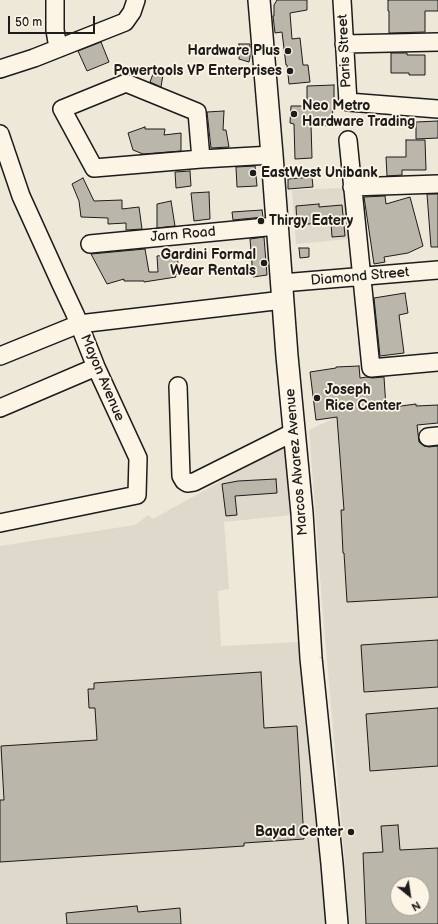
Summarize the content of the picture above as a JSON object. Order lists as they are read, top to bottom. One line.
{"streets":{"main road":["Marcos Alvarez Avenue"],"street":["Paris Street","Jarn Road","Diamond Street","Mayon Avenue"]},"crossings":[["Jarn Road","Marcos Alvarez Avenue"],["Diamond Street","Mayon Avenue"],["Diamond Street","Marcos Alvarez Avenue"]],"places":["Hardware Plus","Powertools VP Enterprises","Neo Metro Hardware Trading","EastWest Unibank","Thirgy Eatery","Gardini Formal Wear Rentals","Joseph Rice Center","Bayad Center"],"scale_bar":"50 m","north":"bottom right"}
